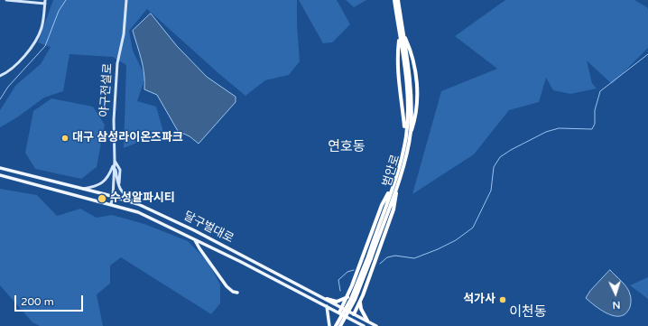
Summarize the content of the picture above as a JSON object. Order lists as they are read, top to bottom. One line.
{"streets":{"highway":["범안로"],"main road":["야구전설로","달구벌대로"]},"crossings":[["야구전설로","달구벌대로"]],"districts":["연호동","이천동"],"places":["대구 삼성라이온즈파크","수성알파시티","석가사"],"scale_bar":"200 m","north":"bottom"}
